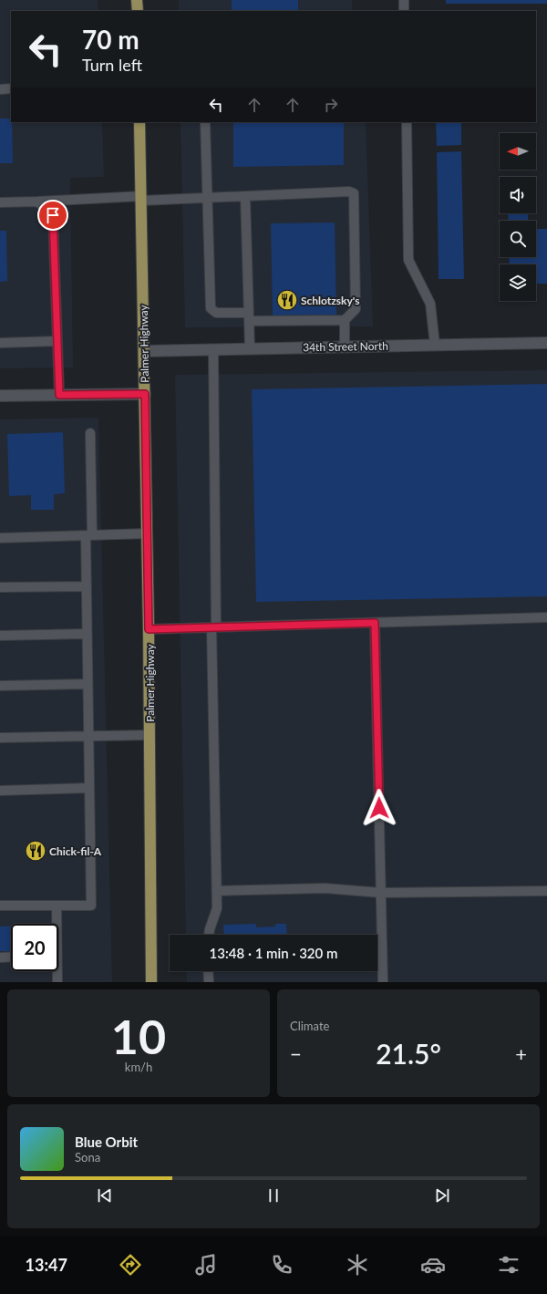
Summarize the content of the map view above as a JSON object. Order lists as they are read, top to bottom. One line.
{"streets":{"main road":["Palmer Highway"],"street":["34th Street North"]},"crossings":[["Palmer Highway","34th Street North"]],"places":{"restaurant":["Schlotzsky's","Chick-fil-A"]},"north":"left","page":{"turn":["70 m","Turn left"],"limit":"20","trip":"13:48 · 1 min · 320 m","tile":[["10","km/h"],"Climate"],"heat":["−","21.5°","+"],"song":["Blue Orbit","Sona"],"tabs":"13:47"}}
